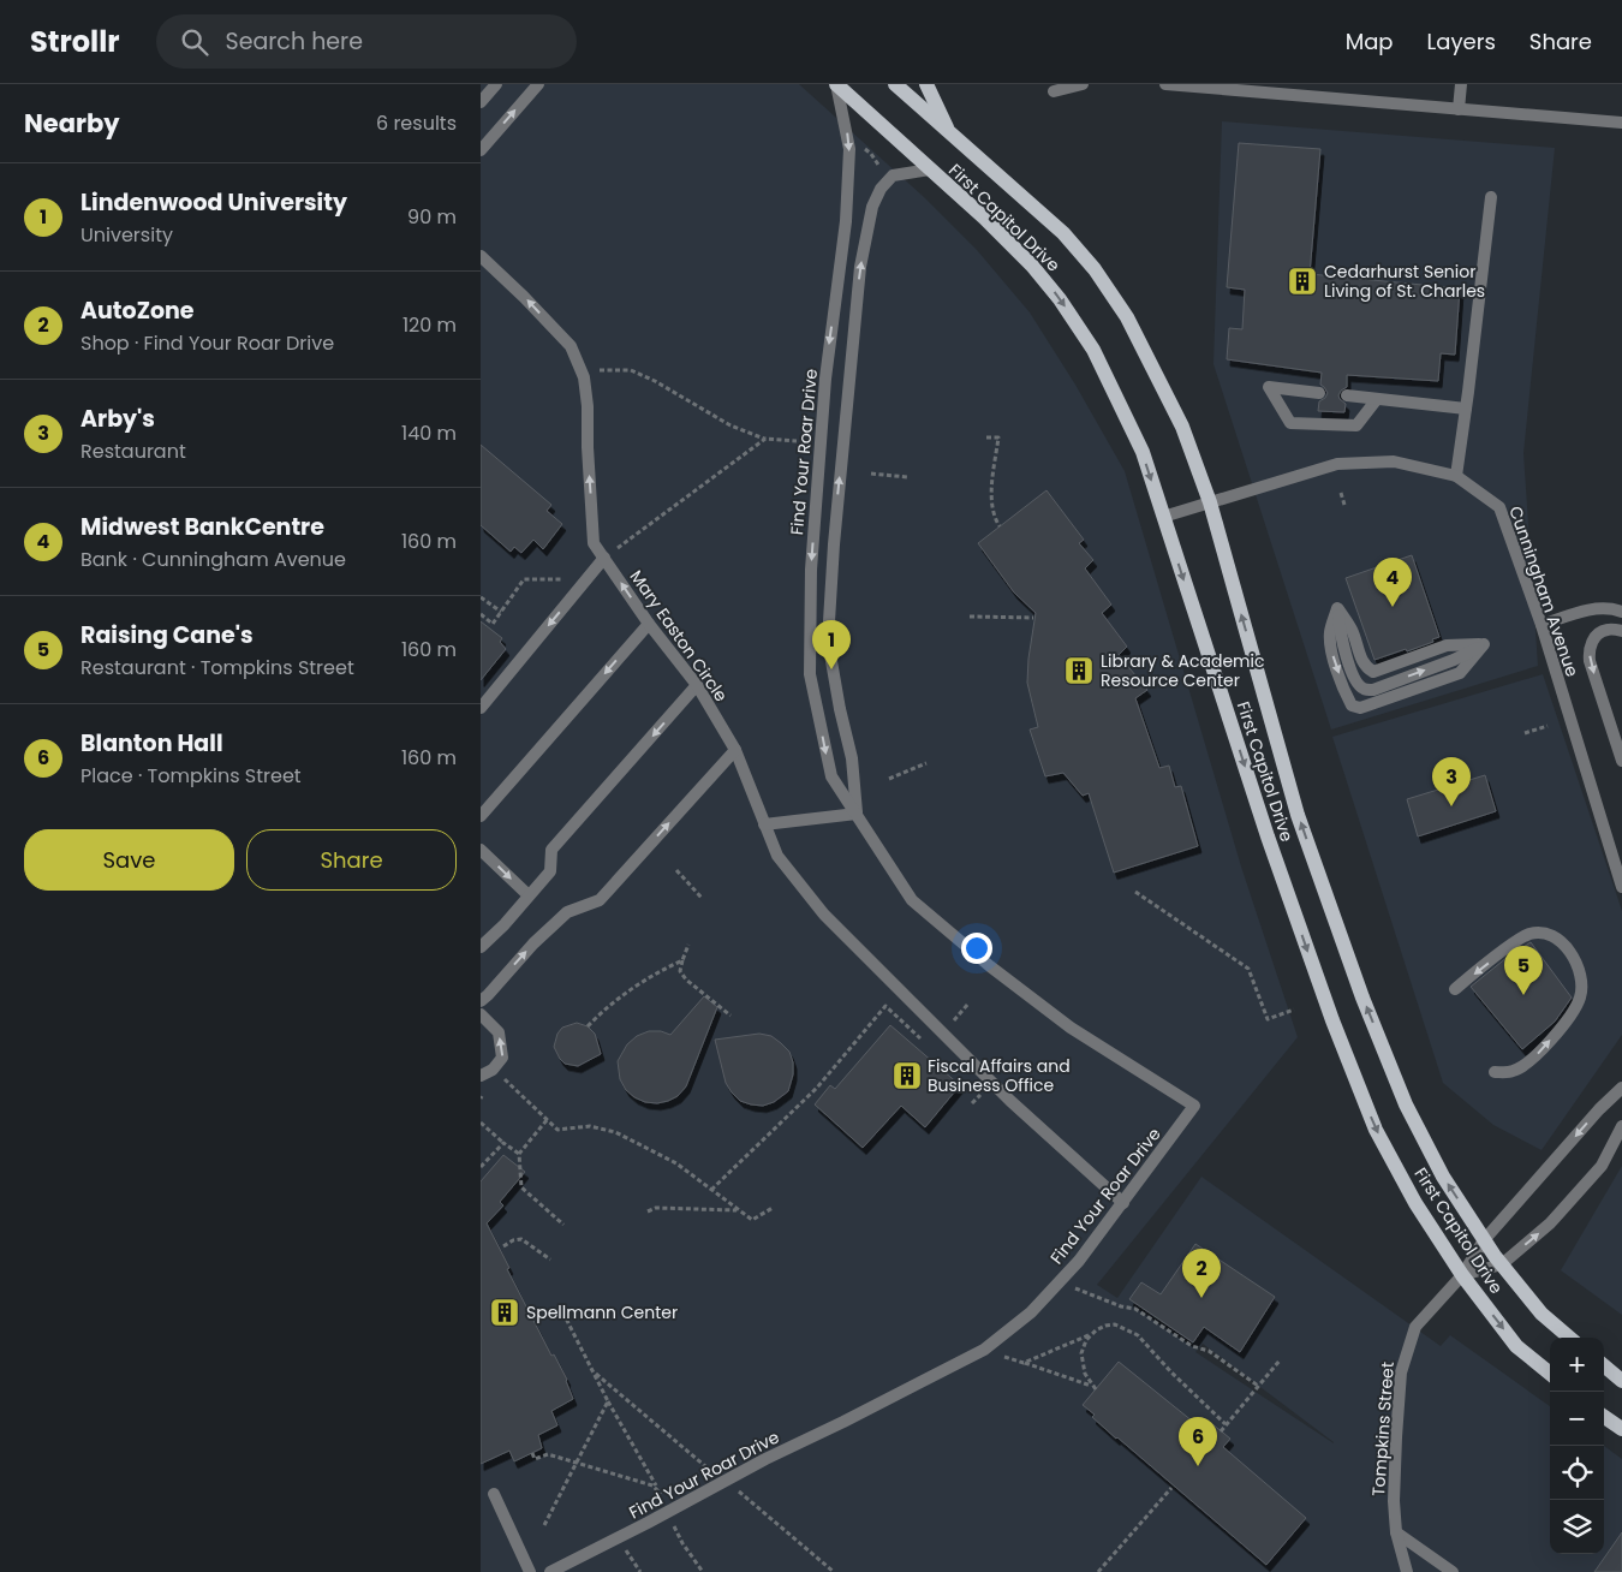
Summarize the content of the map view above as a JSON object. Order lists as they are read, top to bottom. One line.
{"streets":{"main road":["First Capitol Drive"],"street":["Find Your Roar Drive","Cunningham Avenue","Mary Easton Circle","Tompkins Street"]},"crossings":[["First Capitol Drive","Find Your Roar Drive"],["First Capitol Drive","Cunningham Avenue"],["First Capitol Drive","Tompkins Street"],["Find Your Roar Drive","Mary Easton Circle"]],"places":{"building":["Cedarhurst Senior Living of St. Charles","Library & Academic Resource Center","Fiscal Affairs and Business Office","Spellmann Center"]},"page":{"header":"Strollr","search":"Search here","nav":["Map","Layers","Share"],"heading":["Nearby","6 results"],"list":[{"mark":"1","name":"Lindenwood University","note":"University","value":"90 m"},{"mark":"2","name":"AutoZone","note":"Shop · Find Your Roar Drive","value":"120 m"},{"mark":"3","name":"Arby's","note":"Restaurant","value":"140 m"},{"mark":"4","name":"Midwest BankCentre","note":"Bank · Cunningham Avenue","value":"160 m"},{"mark":"5","name":"Raising Cane's","note":"Restaurant · Tompkins Street","value":"160 m"},{"mark":"6","name":"Blanton Hall","note":"Place · Tompkins Street","value":"160 m"}],"pins":["4","1","3","5","2","6"],"buttons":["Save","Share"],"map_buttons":["+","−"]}}
